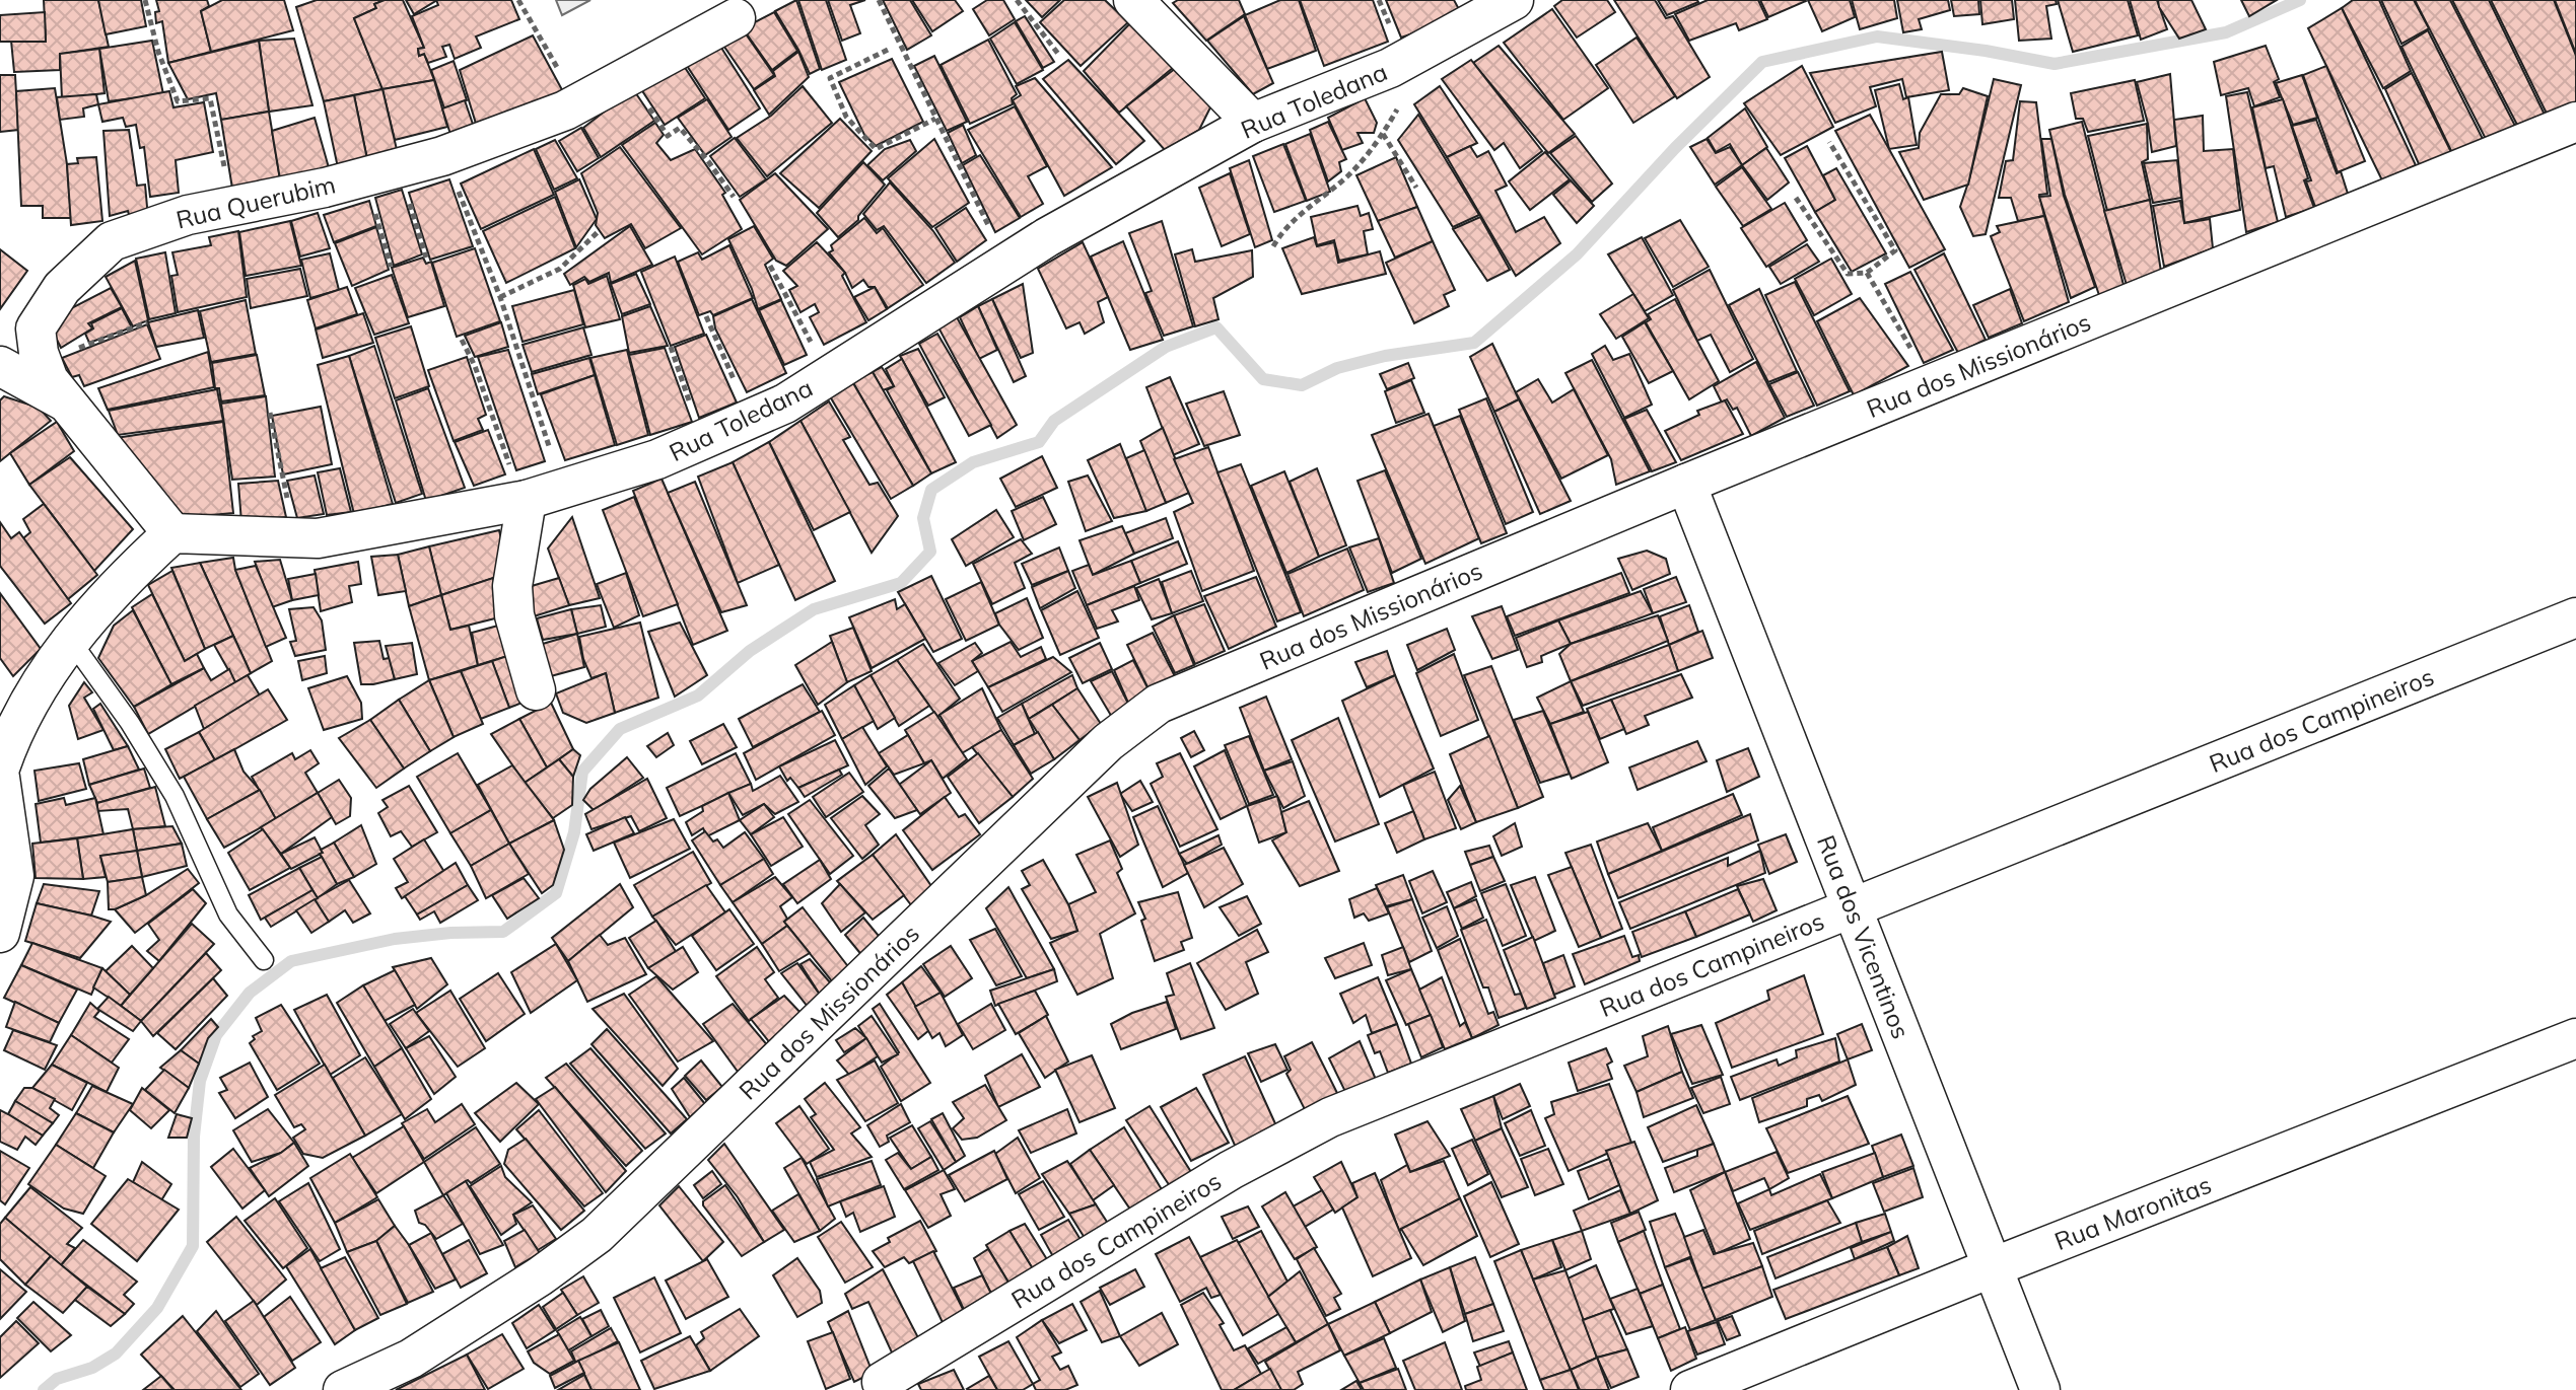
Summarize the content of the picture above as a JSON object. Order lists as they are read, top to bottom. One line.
{"streets":{"street":["Rua Toledana","Rua Querubim","Rua dos Missionários","Rua dos Campineiros","Rua dos Vicentinos","Rua Maronitas"]},"crossings":[["Rua Toledana","Rua Querubim"],["Rua dos Missionários","Rua dos Vicentinos"],["Rua dos Campineiros","Rua dos Vicentinos"],["Rua dos Vicentinos","Rua Maronitas"]]}
